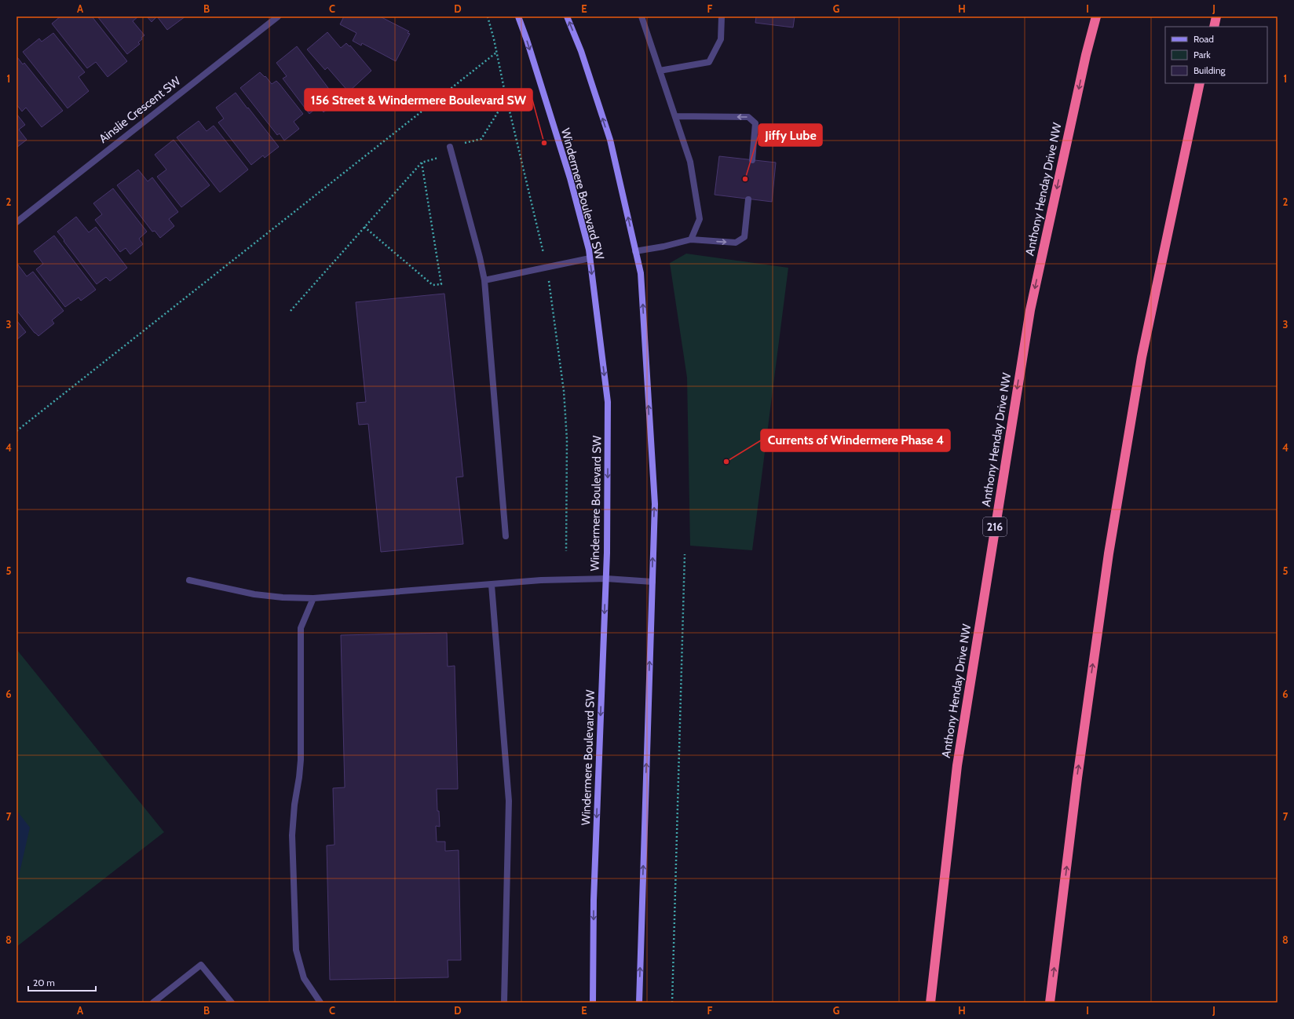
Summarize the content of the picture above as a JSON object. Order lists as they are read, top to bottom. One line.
{"streets":{"highway":["Anthony Henday Drive NW","216"],"main road":["Windermere Boulevard SW"],"street":["Ainslie Crescent SW"]},"one_way":["Anthony Henday Drive NW"],"places":["156 Street & Windermere Boulevard SW","Jiffy Lube","Currents of Windermere Phase 4"],"legend":["Road","Park","Building"],"scale_bar":"20 m","grid":{"columns":["A","B","C","D","E","F","G","H","I","J"],"rows":["1","2","3","4","5","6","7","8"]}}
